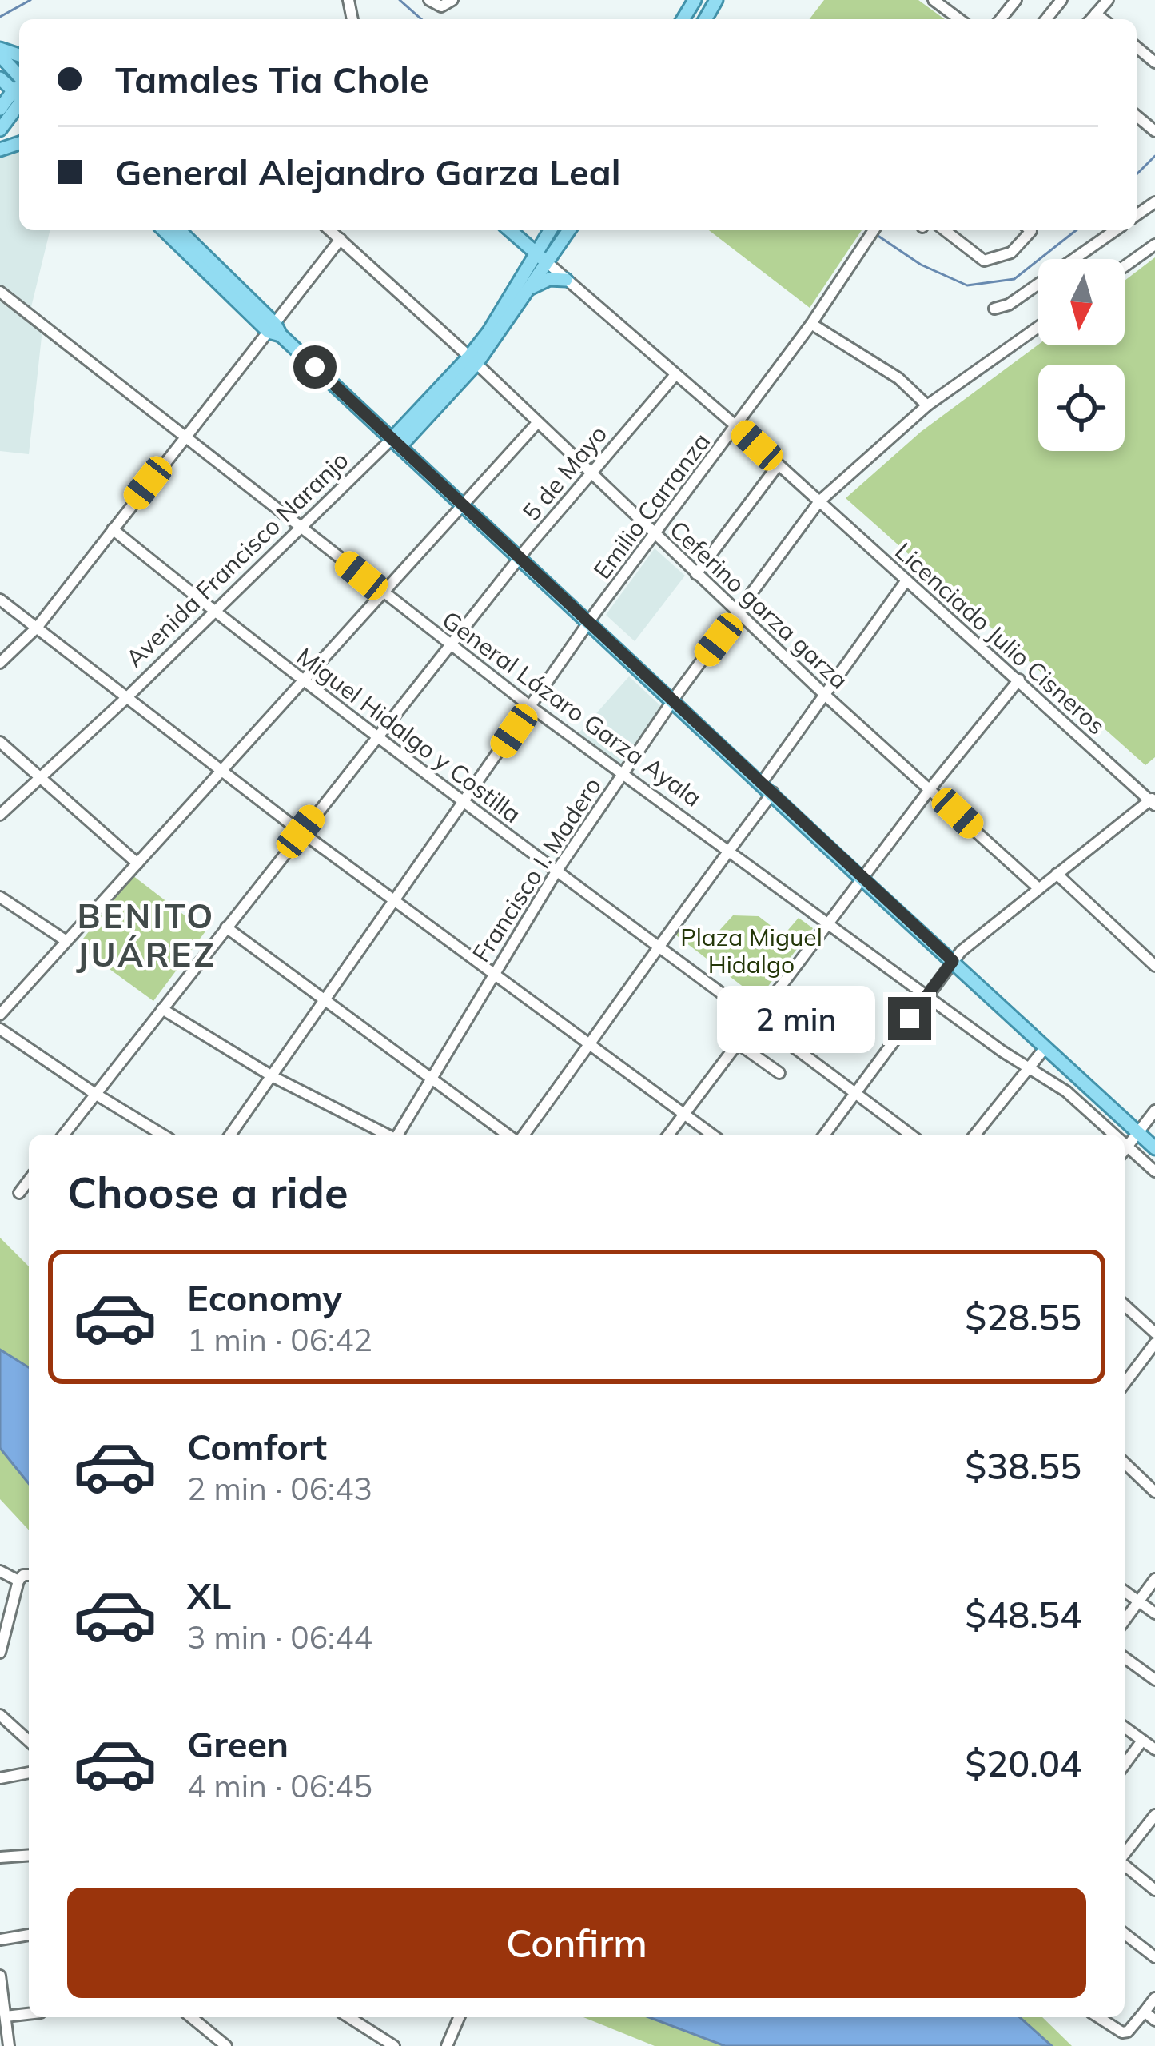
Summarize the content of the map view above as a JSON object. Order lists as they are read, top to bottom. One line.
{"streets":{"main road":["Avenida Francisco Naranjo"],"street":["5 de Mayo","Emilio Carranza","Ceferino garza garza","Licenciado Julio Cisneros","General Lázaro Garza Ayala","Miguel Hidalgo y Costilla","Francisco I. Madero"]},"crossings":[["5 de Mayo","Ceferino garza garza"],["5 de Mayo","Licenciado Julio Cisneros"],["5 de Mayo","General Lázaro Garza Ayala"],["5 de Mayo","Miguel Hidalgo y Costilla"],["Emilio Carranza","Ceferino garza garza"],["Emilio Carranza","Licenciado Julio Cisneros"],["Emilio Carranza","General Lázaro Garza Ayala"],["Emilio Carranza","Miguel Hidalgo y Costilla"],["Avenida Francisco Naranjo","Ceferino garza garza"],["Avenida Francisco Naranjo","Licenciado Julio Cisneros"],["Avenida Francisco Naranjo","General Lázaro Garza Ayala"],["Avenida Francisco Naranjo","Miguel Hidalgo y Costilla"],["Ceferino garza garza","Francisco I. Madero"],["Licenciado Julio Cisneros","Francisco I. Madero"],["General Lázaro Garza Ayala","Francisco I. Madero"],["Miguel Hidalgo y Costilla","Francisco I. Madero"]],"districts":["BENITO JUÁREZ"],"parks":["Plaza Miguel Hidalgo"],"north":"bottom","page":{"banner":["Tamales Tia Chole","General Alejandro Garza Leal"],"bubble":"2 min","heading":"Choose a ride","list":[{"name":"Economy","note":"1 min · 06:42","value":"$28.55"},{"name":"Comfort","note":"2 min · 06:43","value":"$38.55"},{"name":"XL","note":"3 min · 06:44","value":"$48.54"},{"name":"Green","note":"4 min · 06:45","value":"$20.04"}],"buttons":"Confirm"}}
